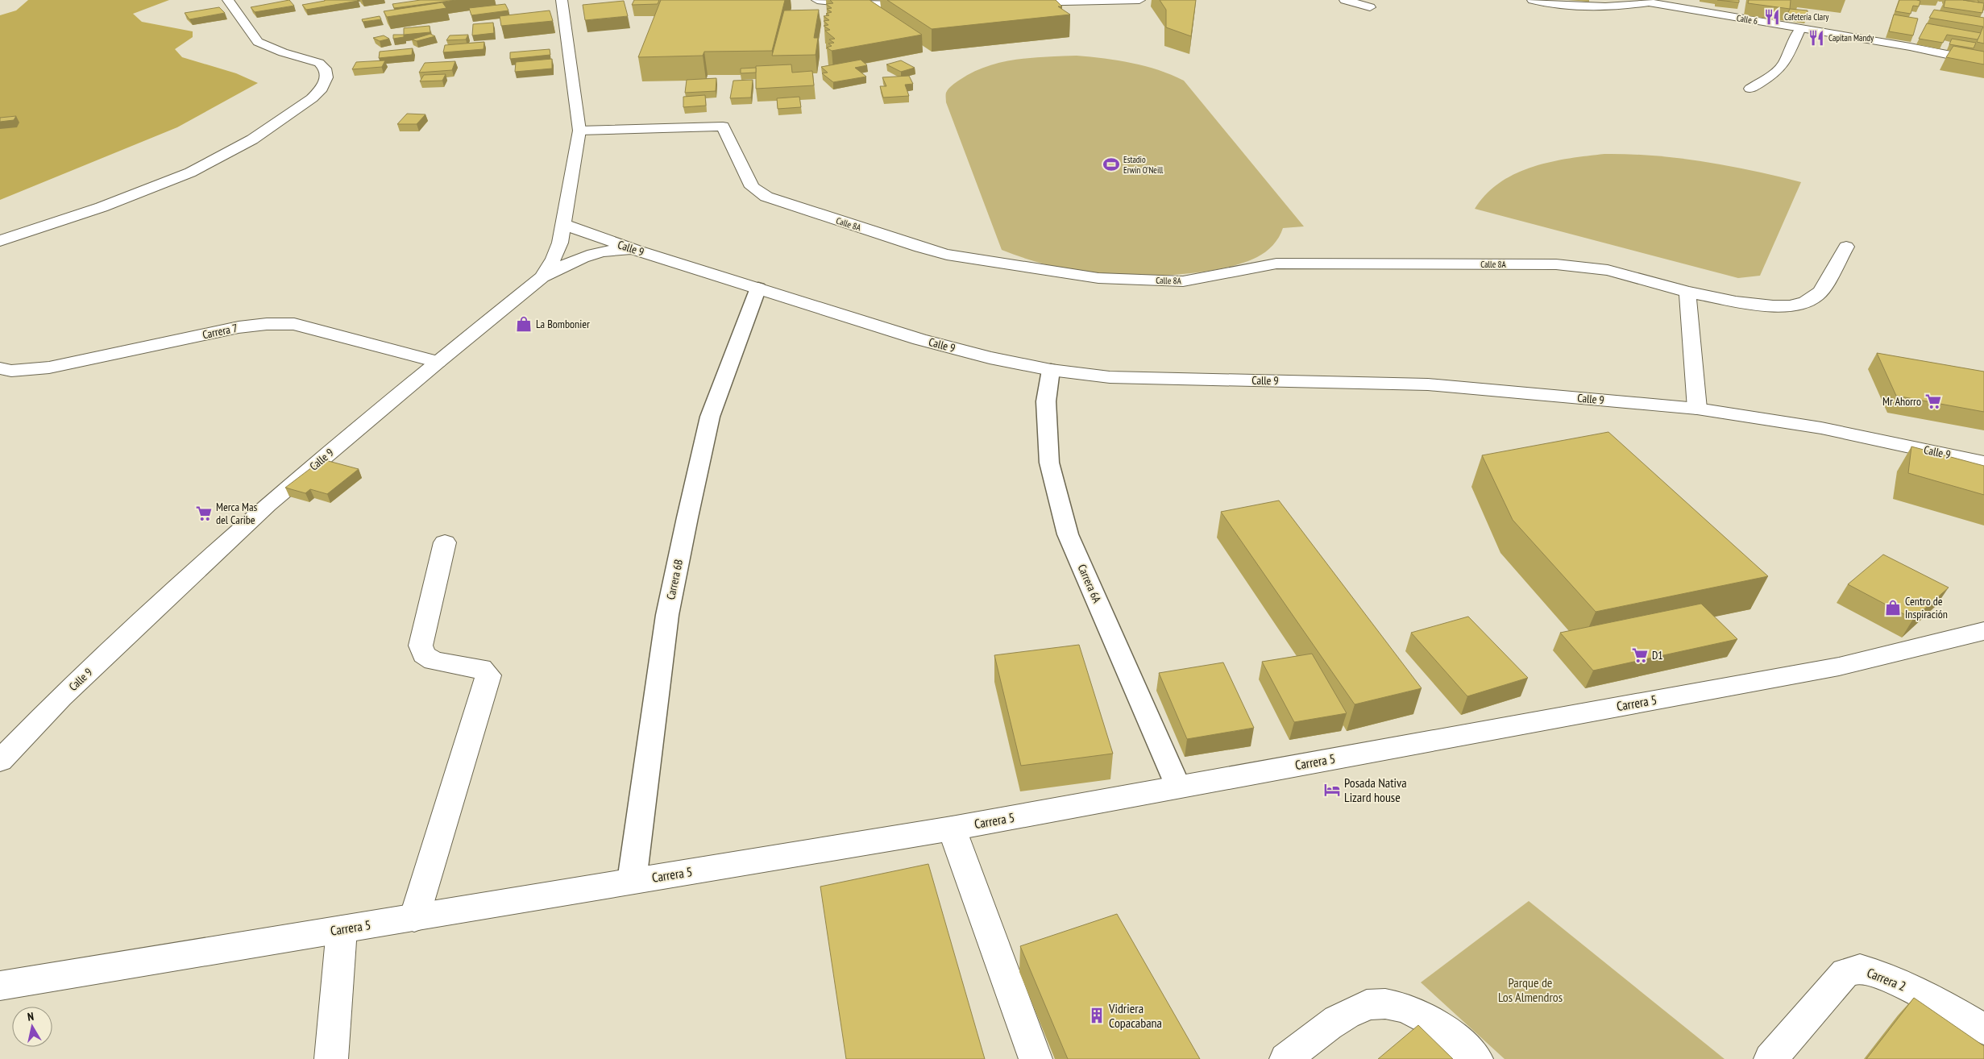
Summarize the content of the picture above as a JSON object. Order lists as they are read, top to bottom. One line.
{"streets":{"street":["Calle 6","Calle 8A","Calle 9","Carrera 7","Carrera 6B","Carrera 6A","Carrera 5","Carrera 2"]},"crossings":[["Calle 8A","Calle 9"],["Calle 9","Carrera 7"],["Calle 9","Carrera 6B"],["Calle 9","Carrera 6A"],["Carrera 6B","Carrera 5"],["Carrera 6A","Carrera 5"]],"parks":["Parque de Los Almendros"],"places":{"restaurant":["Cafetería Clary","Capitan Mandy"],"sports":["Estadio Erwin O'Neill"],"shop":["La Bombonier","Centro de Inspiración"],"supermarket":["Mr Ahorro","Merca Mas del Caribe","D1"],"hotel":["Posada Nativa Lizard house"],"building":["Vidriera Copacabana"]},"north":"top"}
